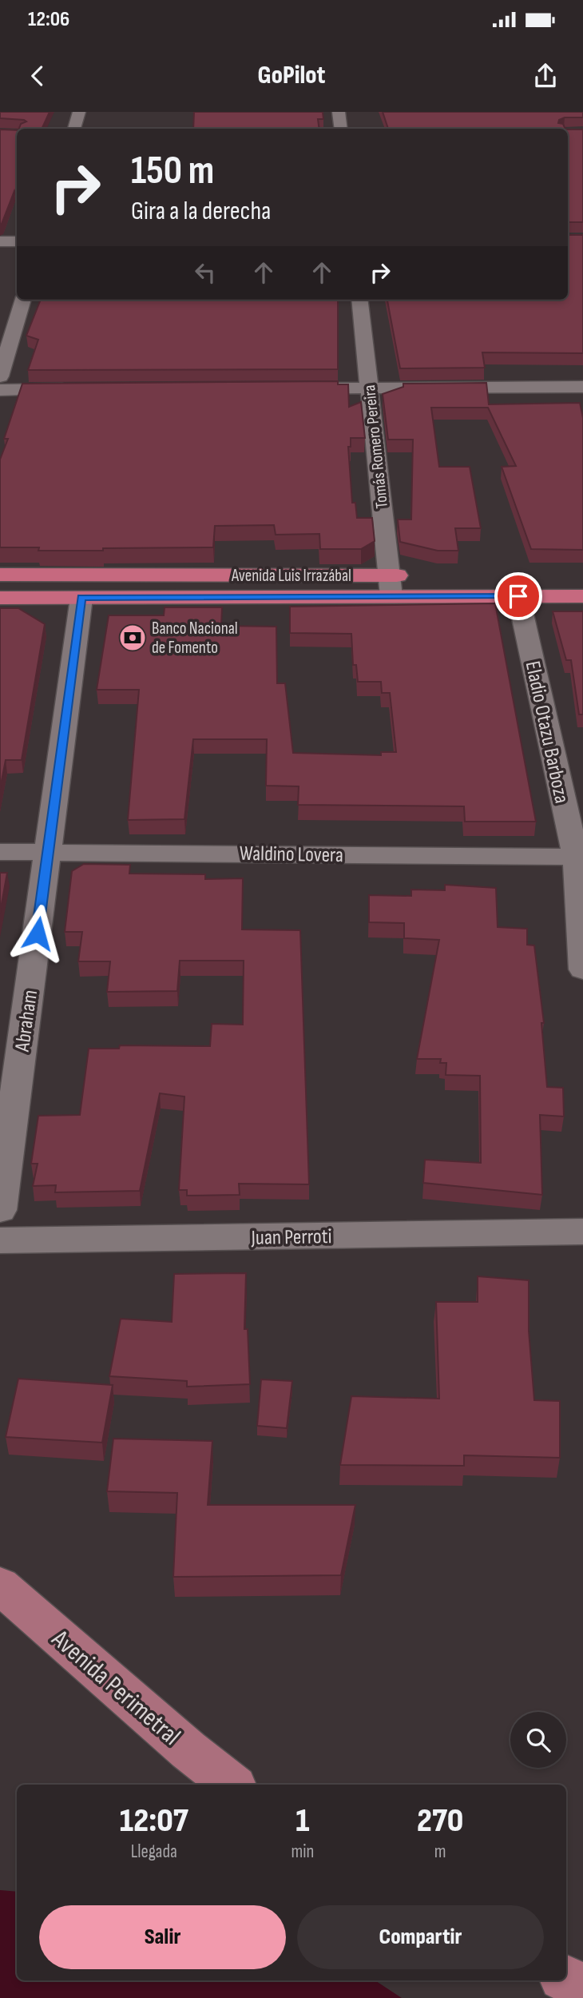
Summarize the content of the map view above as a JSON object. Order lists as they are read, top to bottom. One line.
{"streets":{"highway":["Avenida Luis Irrazábal"],"main road":["Avenida Perimetral"],"street":["Tomás Romero Pereira","Eladio Otazu Barboza","Waldino Lovera","Abraham","Juan Perroti"]},"crossings":[["Tomás Romero Pereira","Avenida Luis Irrazábal"],["Eladio Otazu Barboza","Waldino Lovera"],["Waldino Lovera","Abraham"]],"places":{"bank":["Banco Nacional de Fomento"]},"page":{"status":"12:06","header":"GoPilot","turn":["150 m","Gira a la derecha"],"eta":["12:07","Llegada","1","min","270","m"],"buttons":["Salir","Compartir"]}}
